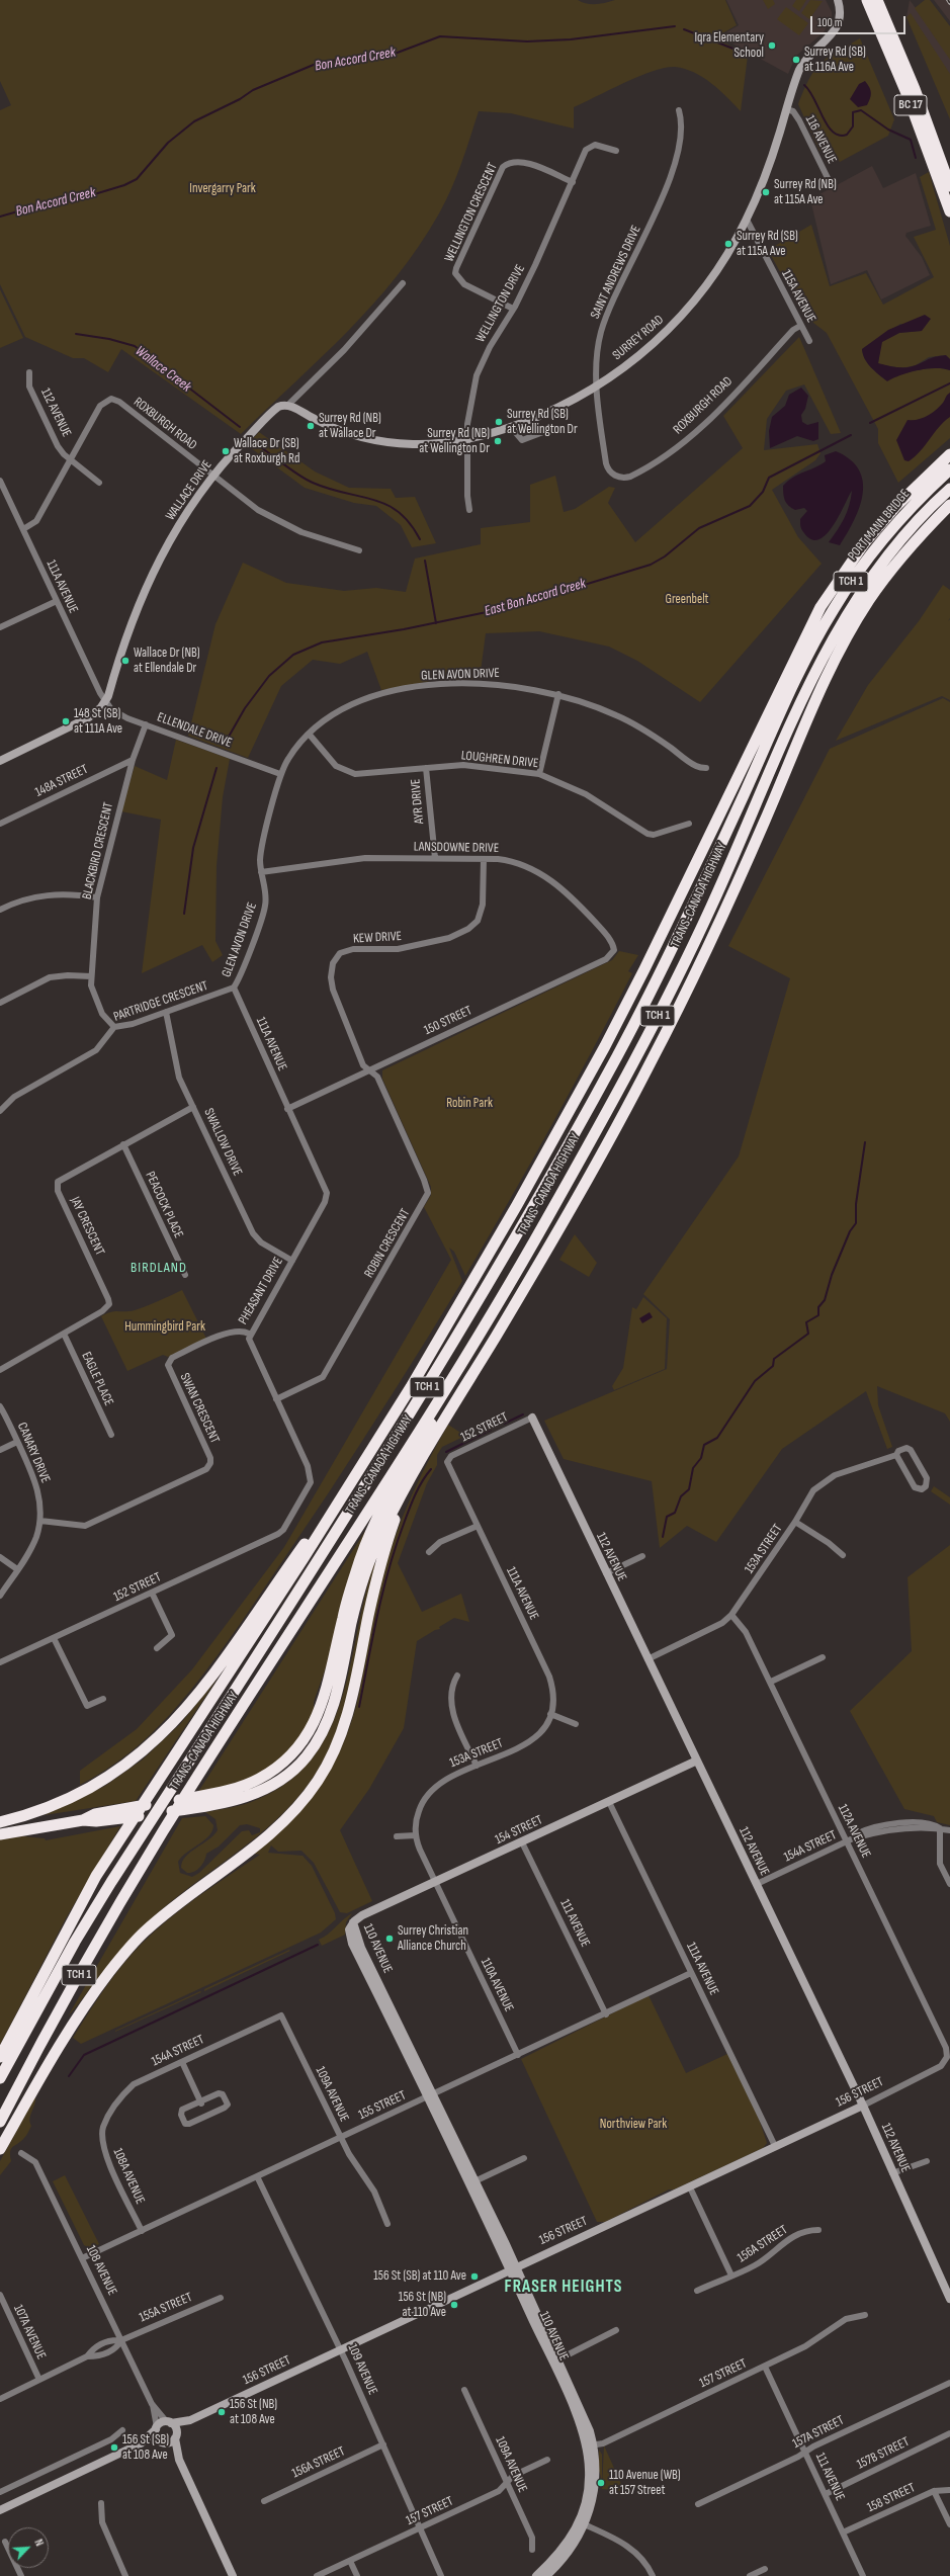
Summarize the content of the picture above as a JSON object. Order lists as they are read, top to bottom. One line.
{"streets":{"highway":["BC 17","PORT MANN BRIDGE","TCH 1","TRANS-CANADA HIGHWAY"],"street":["116 AVENUE","WELLINGTON CRESCENT","SAINT ANDREWS DRIVE","115A AVENUE","WELLINGTON DRIVE","SURREY ROAD","ROXBURGH ROAD","112 AVENUE","WALLACE DRIVE","111A AVENUE","GLEN AVON DRIVE","ELLENDALE DRIVE","LOUGHREN DRIVE","148A STREET","AYR DRIVE","LANSDOWNE DRIVE","BLACKBIRD CRESCENT","KEW DRIVE","PARTRIDGE CRESCENT","150 STREET","SWALLOW DRIVE","PEACOCK PLACE","JAY CRESCENT","ROBIN CRESCENT","PHEASANT DRIVE","EAGLE PLACE","SWAN CRESCENT","152 STREET","CANARY DRIVE","153A STREET","154 STREET","112A AVENUE","154A STREET","111 AVENUE","110 AVENUE","110A AVENUE","156 STREET","109A AVENUE","155 STREET","108A AVENUE","156A STREET","108 AVENUE","155A STREET","107A AVENUE","109 AVENUE","157 STREET","157A STREET","157B STREET","158 STREET"]},"crossings":[["116 AVENUE","SURREY ROAD"],["WELLINGTON CRESCENT","WELLINGTON DRIVE"],["SAINT ANDREWS DRIVE","SURREY ROAD"],["SAINT ANDREWS DRIVE","ROXBURGH ROAD"],["115A AVENUE","SURREY ROAD"],["115A AVENUE","ROXBURGH ROAD"],["WELLINGTON DRIVE","SURREY ROAD"],["SURREY ROAD","WALLACE DRIVE"],["ROXBURGH ROAD","112 AVENUE"],["ROXBURGH ROAD","WALLACE DRIVE"],["112 AVENUE","152 STREET"],["112 AVENUE","153A STREET"],["112 AVENUE","154 STREET"],["112 AVENUE","154A STREET"],["112 AVENUE","156 STREET"],["WALLACE DRIVE","111A AVENUE"],["WALLACE DRIVE","ELLENDALE DRIVE"],["PORT MANN BRIDGE","TRANS-CANADA HIGHWAY"],["111A AVENUE","GLEN AVON DRIVE"],["111A AVENUE","ELLENDALE DRIVE"],["111A AVENUE","PARTRIDGE CRESCENT"],["111A AVENUE","150 STREET"],["111A AVENUE","PHEASANT DRIVE"],["111A AVENUE","152 STREET"],["111A AVENUE","153A STREET"],["111A AVENUE","154 STREET"],["111A AVENUE","156 STREET"],["111A AVENUE","155 STREET"],["GLEN AVON DRIVE","ELLENDALE DRIVE"],["GLEN AVON DRIVE","LOUGHREN DRIVE"],["GLEN AVON DRIVE","LANSDOWNE DRIVE"],["GLEN AVON DRIVE","PARTRIDGE CRESCENT"],["ELLENDALE DRIVE","BLACKBIRD CRESCENT"],["LOUGHREN DRIVE","AYR DRIVE"],["148A STREET","BLACKBIRD CRESCENT"],["AYR DRIVE","LANSDOWNE DRIVE"],["LANSDOWNE DRIVE","KEW DRIVE"],["LANSDOWNE DRIVE","150 STREET"],["BLACKBIRD CRESCENT","PARTRIDGE CRESCENT"],["KEW DRIVE","150 STREET"],["KEW DRIVE","ROBIN CRESCENT"],["PARTRIDGE CRESCENT","SWALLOW DRIVE"],["150 STREET","ROBIN CRESCENT"],["150 STREET","PHEASANT DRIVE"],["SWALLOW DRIVE","JAY CRESCENT"],["SWALLOW DRIVE","PHEASANT DRIVE"],["PEACOCK PLACE","JAY CRESCENT"],["JAY CRESCENT","EAGLE PLACE"],["ROBIN CRESCENT","PHEASANT DRIVE"],["PHEASANT DRIVE","SWAN CRESCENT"],["PHEASANT DRIVE","152 STREET"],["SWAN CRESCENT","CANARY DRIVE"],["153A STREET","112A AVENUE"],["153A STREET","110A AVENUE"],["154 STREET","111 AVENUE"],["154 STREET","110 AVENUE"],["154 STREET","110A AVENUE"],["112A AVENUE","154A STREET"],["112A AVENUE","156 STREET"],["154A STREET","109A AVENUE"],["154A STREET","108A AVENUE"],["111 AVENUE","155 STREET"],["111 AVENUE","157 STREET"],["111 AVENUE","157A STREET"],["111 AVENUE","157B STREET"],["111 AVENUE","158 STREET"],["110 AVENUE","156 STREET"],["110 AVENUE","155 STREET"],["110 AVENUE","157 STREET"],["110A AVENUE","155 STREET"],["156 STREET","108 AVENUE"],["156 STREET","109 AVENUE"],["109A AVENUE","155 STREET"],["109A AVENUE","157 STREET"],["155 STREET","108A AVENUE"],["155 STREET","108 AVENUE"],["155 STREET","109 AVENUE"],["156A STREET","109 AVENUE"],["108 AVENUE","155A STREET"],["155A STREET","107A AVENUE"],["109 AVENUE","157 STREET"]],"districts":["BIRDLAND","FRASER HEIGHTS"],"water":["Bon Accord Creek","Wallace Creek","East Bon Accord Creek"],"parks":["Invergarry Park","Greenbelt","Robin Park","Hummingbird Park","Northview Park"],"places":["Iqra Elementary School","Surrey Rd (SB) at 116A Ave","Surrey Rd (NB) at 115A Ave","Surrey Rd (SB) at 115A Ave","Surrey Rd (SB) at Wellington Dr","Surrey Rd (NB) at Wallace Dr","Surrey Rd (NB) at Wellington Dr","Wallace Dr (SB) at Roxburgh Rd","Wallace Dr (NB) at Ellendale Dr","148 St (SB) at 111A Ave","Surrey Christian Alliance Church","156 St (SB) at 110 Ave","156 St (NB) at 110 Ave","156 St (NB) at 108 Ave","156 St (SB) at 108 Ave","110 Avenue (WB) at 157 Street"],"scale_bar":"100 m","north":"top right"}
